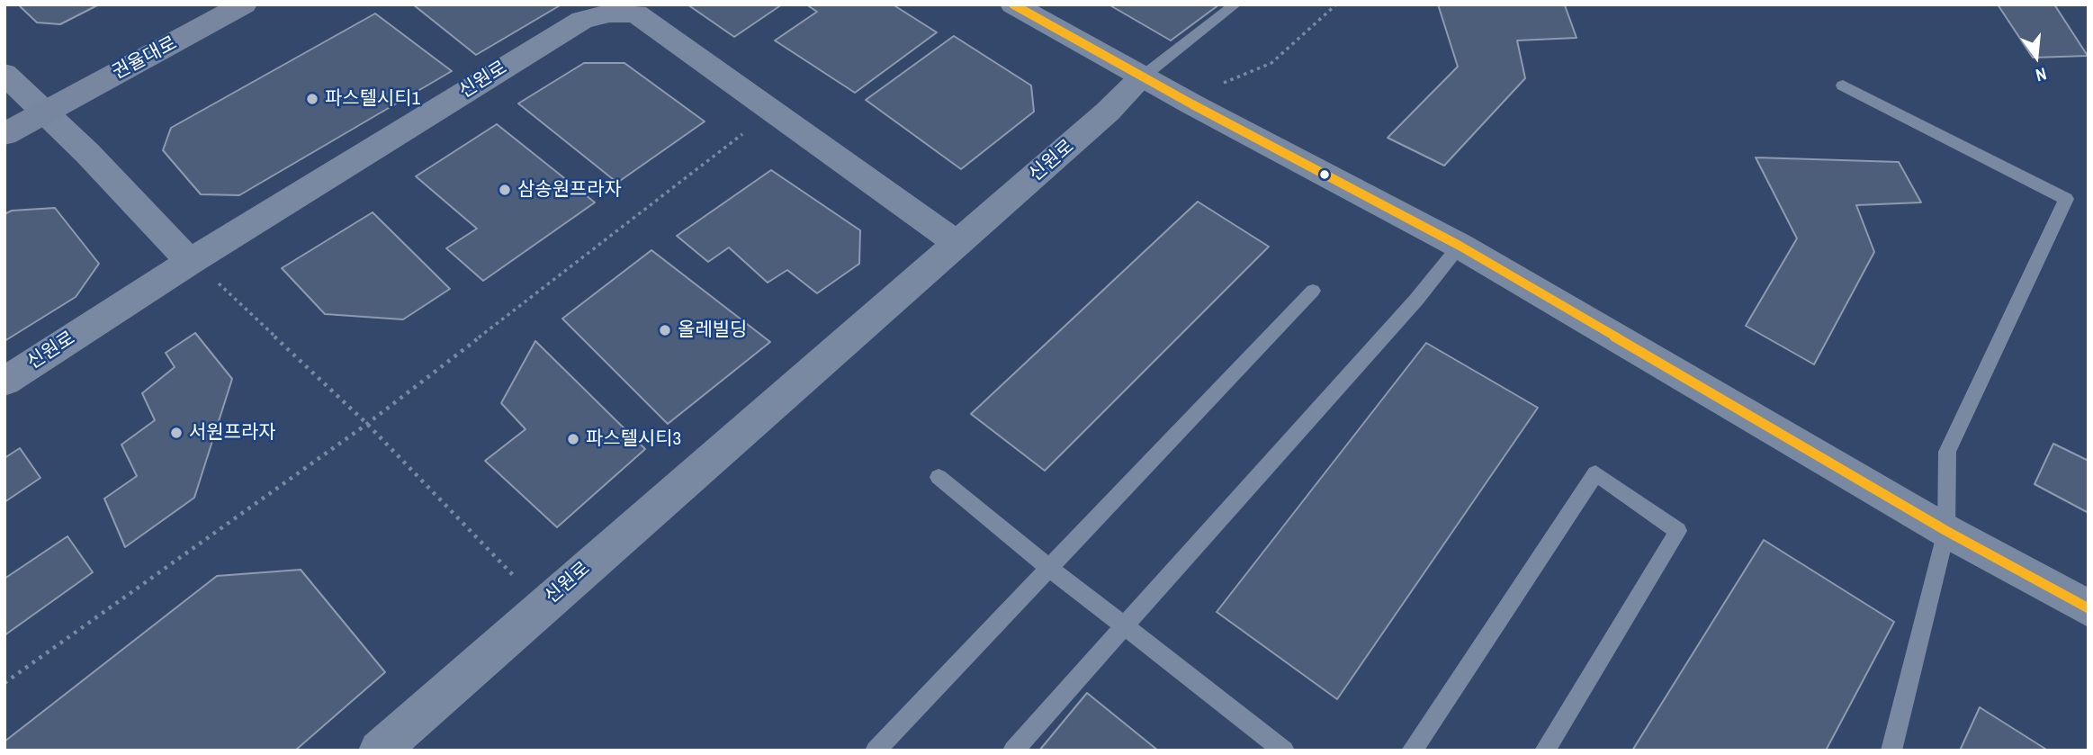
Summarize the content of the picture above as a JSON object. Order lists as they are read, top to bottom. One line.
{"streets":{"main road":["권율대로"],"street":["신원로"]},"places":["파스텔시티1","삼송원프라자","올레빌딩","서원프라자","파스텔시티3"],"north":"bottom"}
